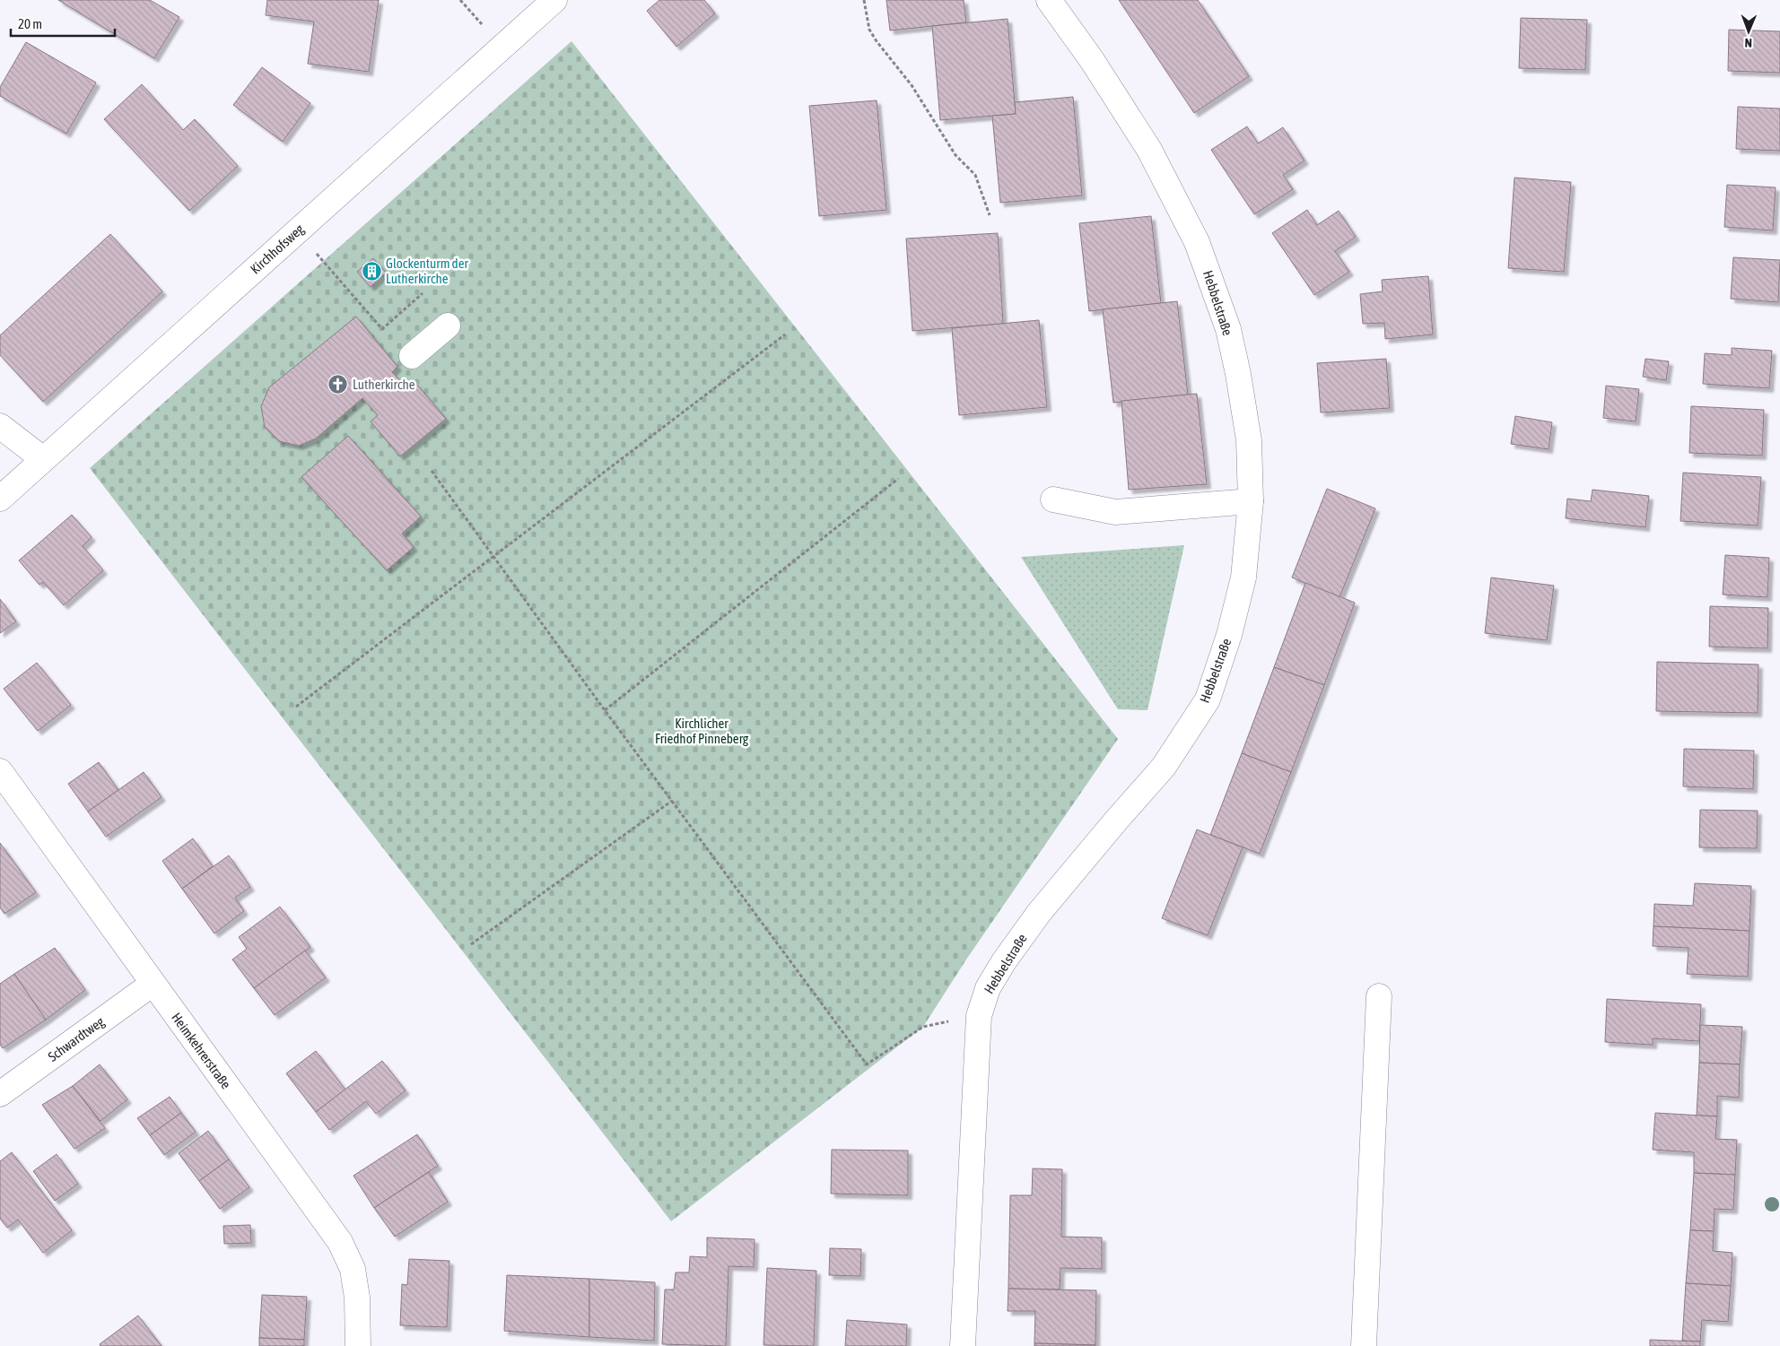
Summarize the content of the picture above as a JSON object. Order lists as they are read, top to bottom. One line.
{"streets":{"street":["Kirchhofsweg","Hebbelstraße","Schwardtweg","Heimkehrerstraße"]},"crossings":[["Schwardtweg","Heimkehrerstraße"]],"parks":["Kirchlicher Friedhof Pinneberg"],"places":{"building":["Glockenturm der Lutherkirche"],"church":["Lutherkirche"]},"scale_bar":"20 m","north":"bottom"}
